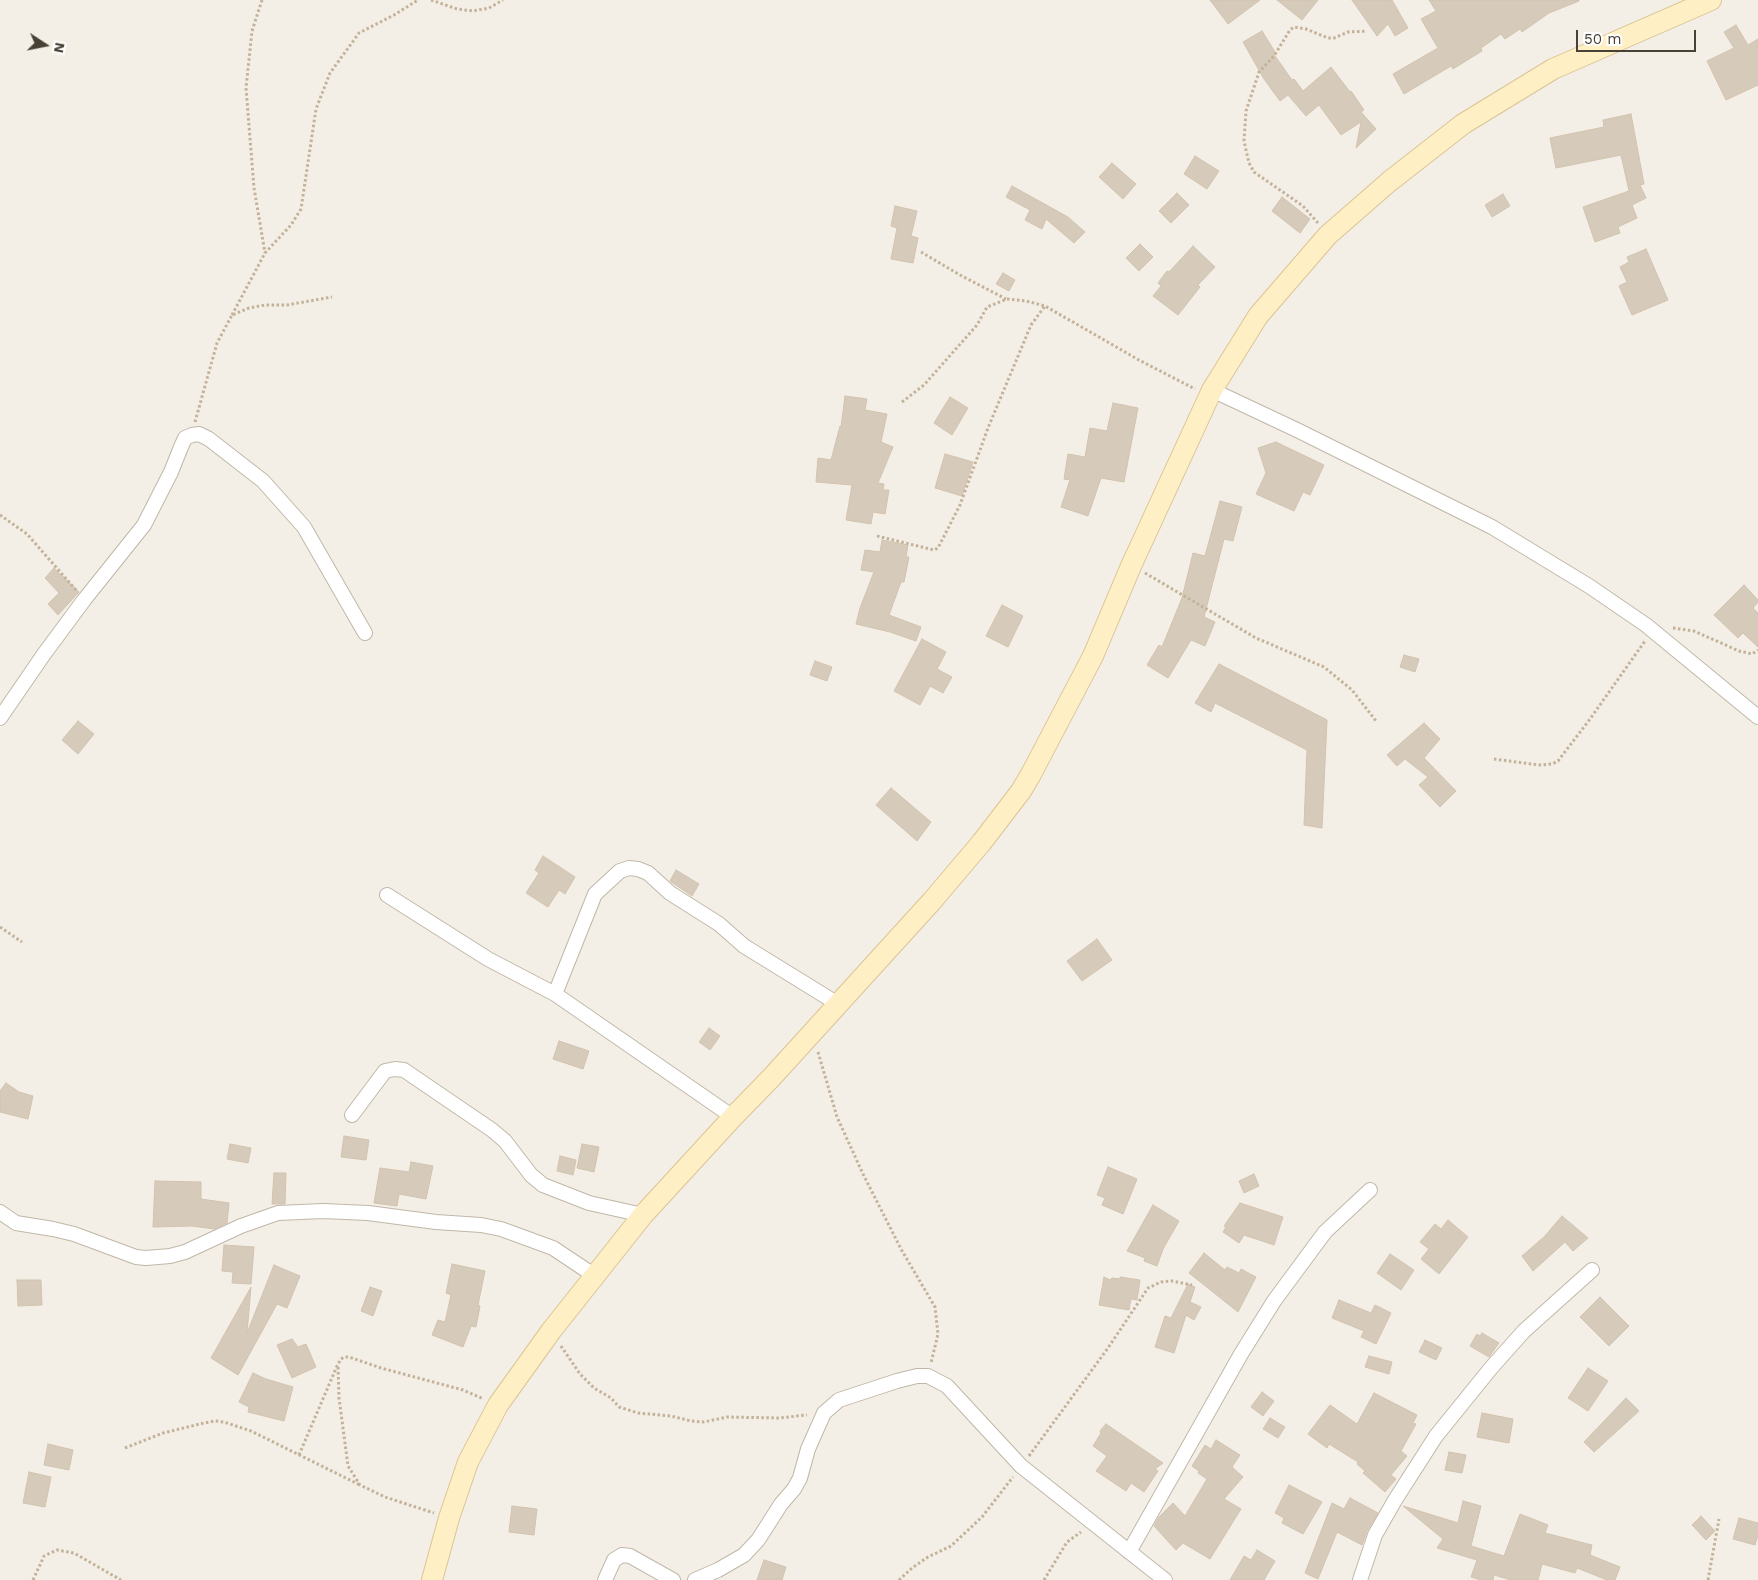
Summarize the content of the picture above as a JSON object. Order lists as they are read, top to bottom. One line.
{"scale_bar":"50 m","north":"right"}
